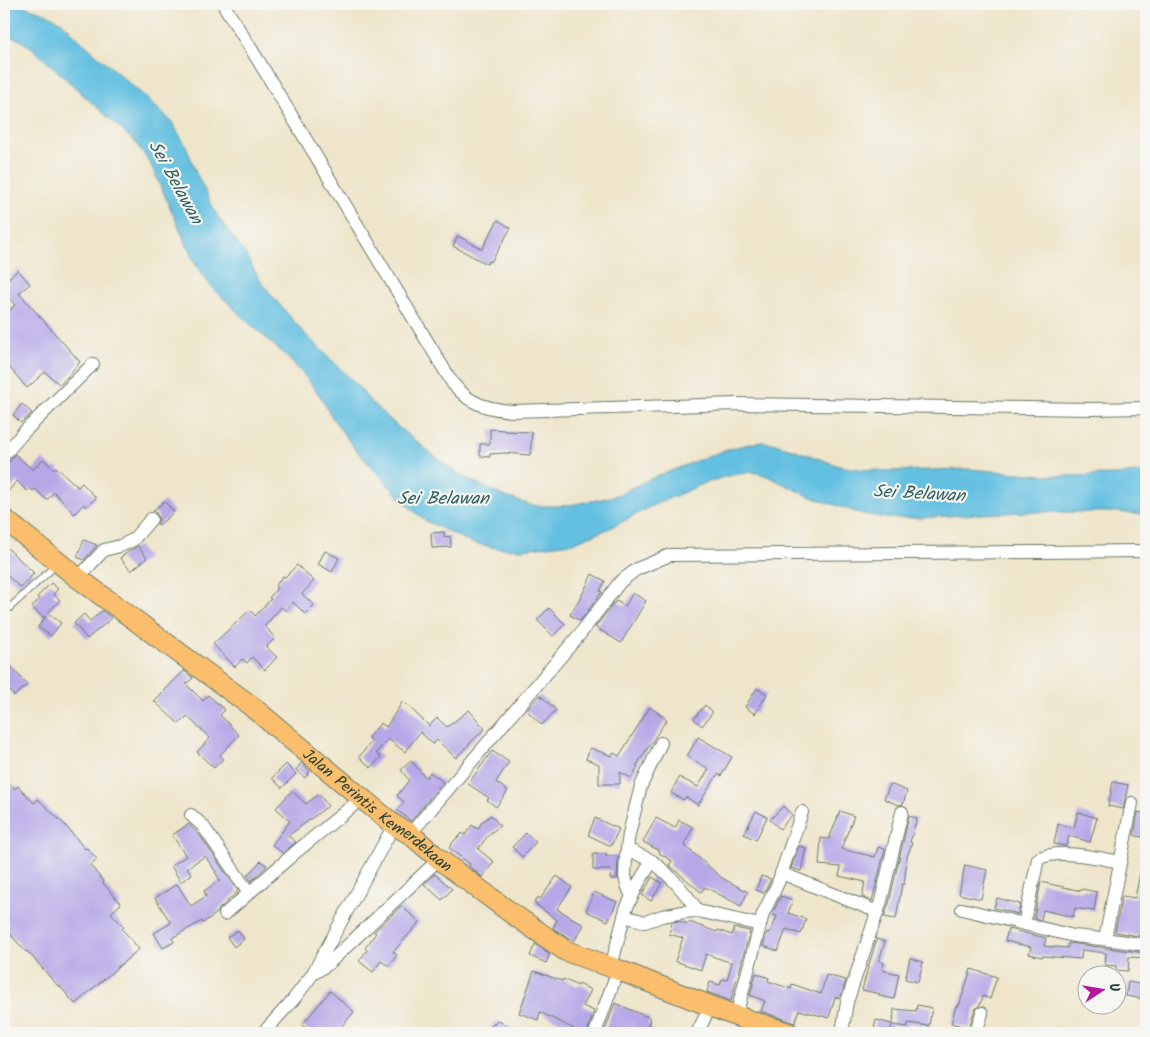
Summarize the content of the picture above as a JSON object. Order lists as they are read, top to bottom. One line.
{"streets":{"main road":["Jalan Perintis Kemerdekaan"]},"water":["Sei Belawan"],"north":"right"}
